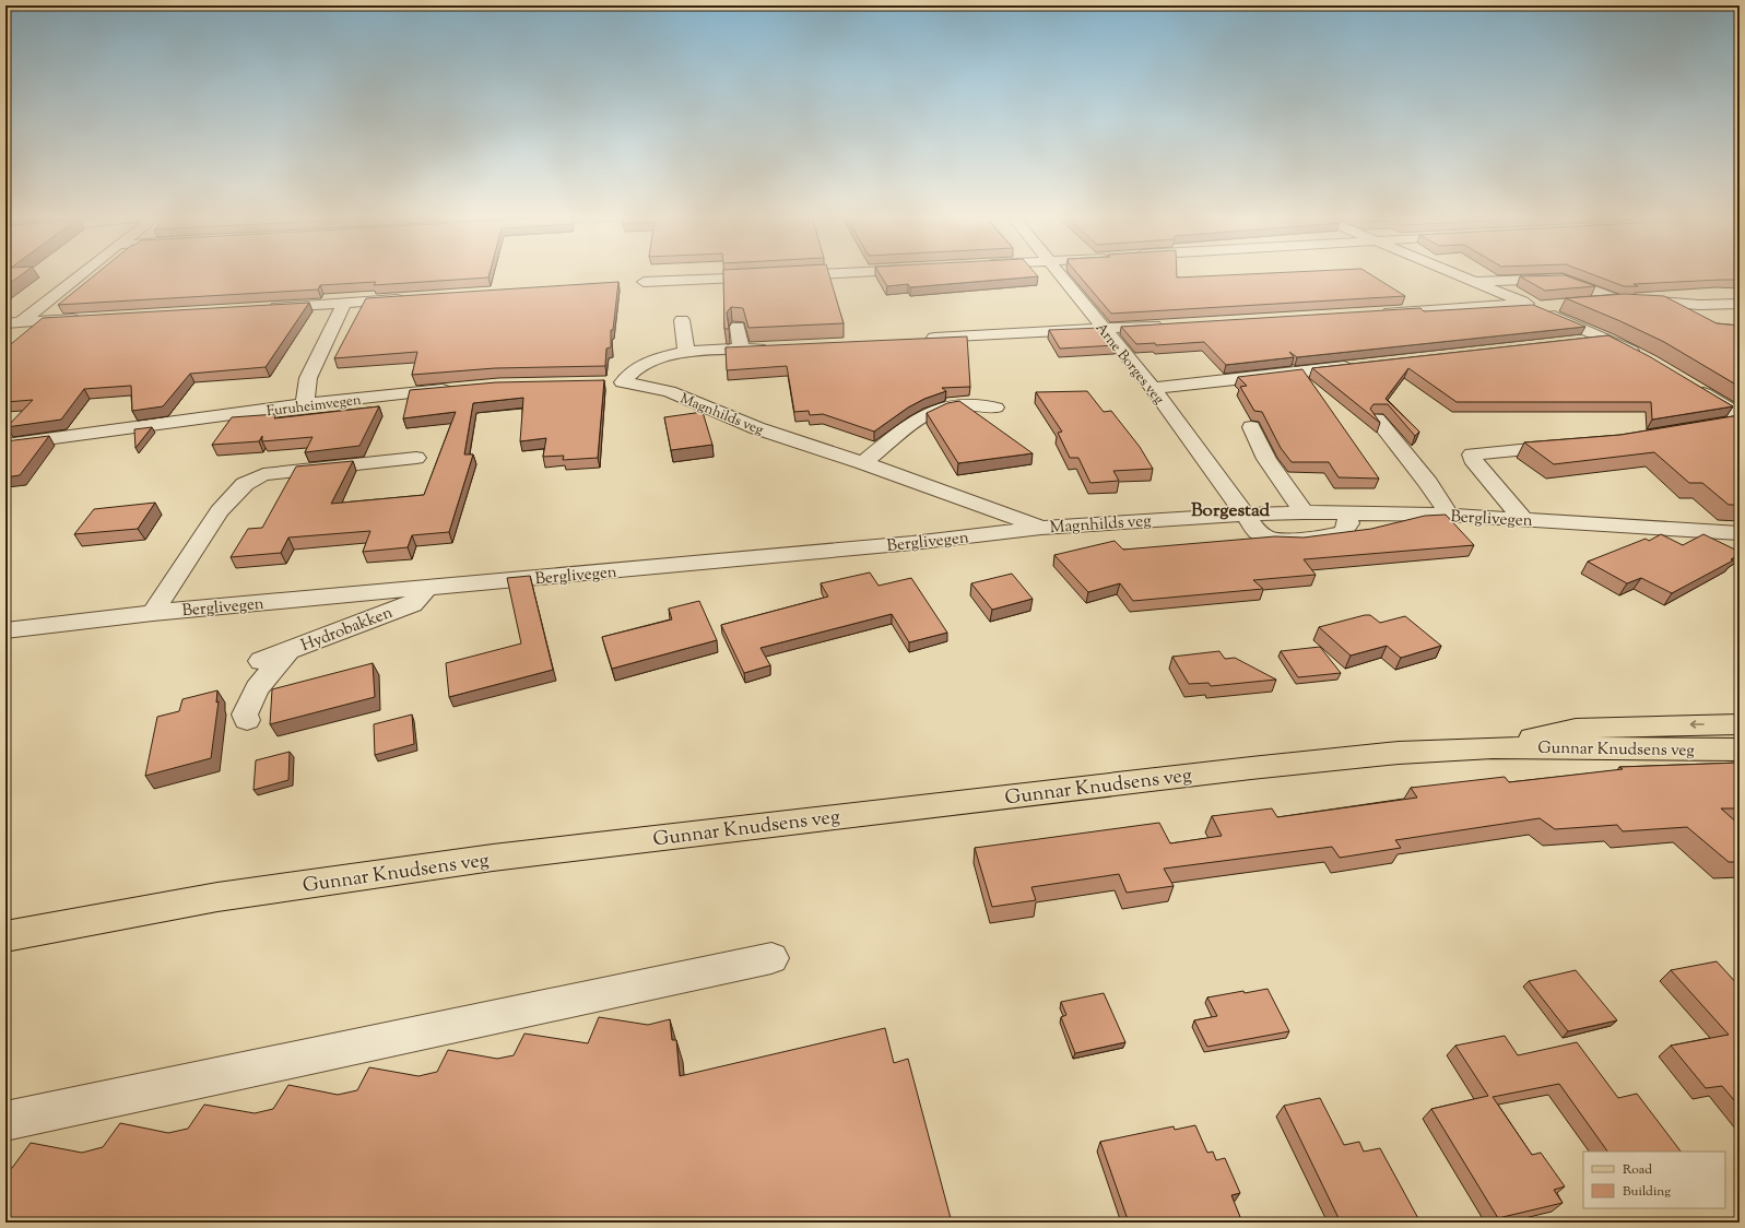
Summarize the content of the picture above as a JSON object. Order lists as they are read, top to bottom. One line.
{"streets":{"main road":["Gunnar Knudsens veg"],"street":["Arne Borges veg","Furuheimvegen","Magnhilds veg","Berglivegen","Hydrobakken"]},"crossings":[["Arne Borges veg","Magnhilds veg"],["Arne Borges veg","Berglivegen"],["Magnhilds veg","Berglivegen"],["Berglivegen","Hydrobakken"]],"districts":["Borgestad"],"legend":["Road","Building"]}
